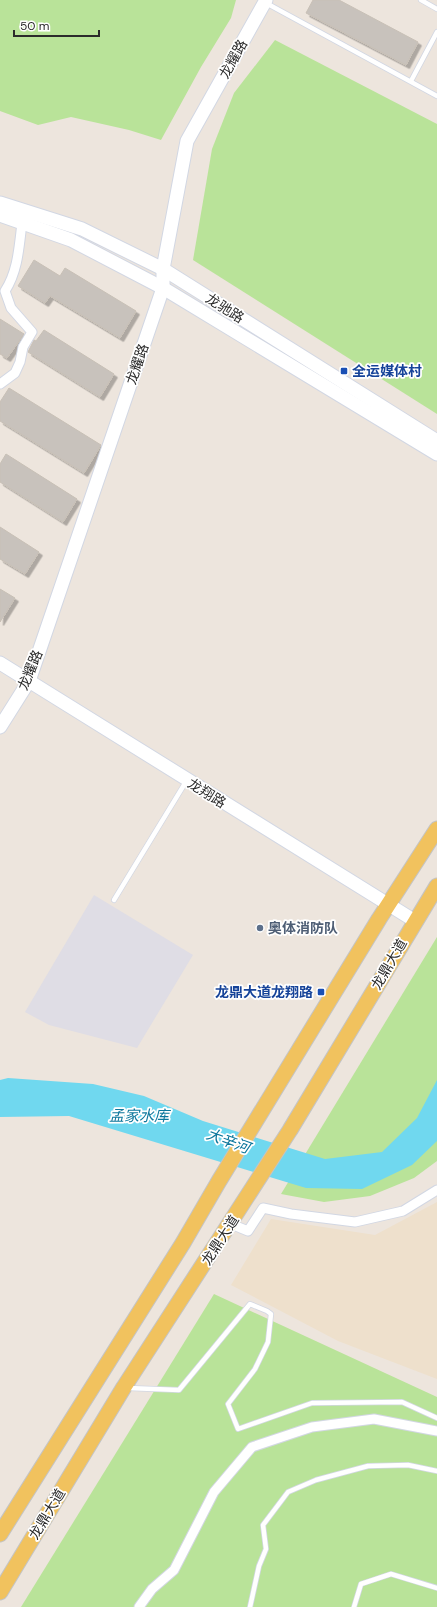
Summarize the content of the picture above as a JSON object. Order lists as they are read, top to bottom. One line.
{"streets":{"main road":["龙鼎大道"],"street":["龙耀路","龙驰路","龙翔路"]},"crossings":[["龙耀路","龙驰路"],["龙耀路","龙翔路"],["龙翔路","龙鼎大道"]],"water":["孟家水库","大辛河"],"places":{"transit":["全运媒体村","龙鼎大道龙翔路"],"other":["奥体消防队"]},"scale_bar":"50 m"}
